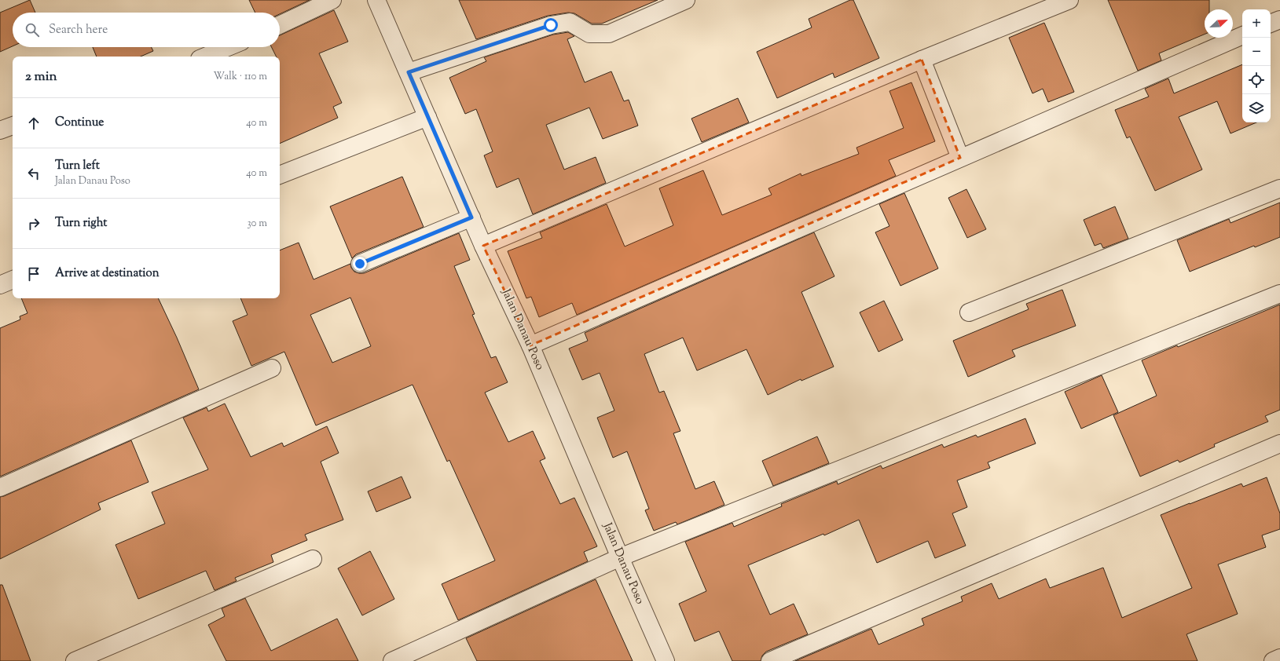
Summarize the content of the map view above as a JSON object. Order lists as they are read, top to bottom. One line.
{"streets":{"street":["Jalan Danau Poso"]},"north":"top right","page":{"map_buttons":["+","−"],"search":"Search here","heading":["2 min","Walk · 110 m"],"list":[["Continue","40 m"],["Turn left","Jalan Danau Poso","40 m"],["Turn right","30 m"],"Arrive at destination"]}}
